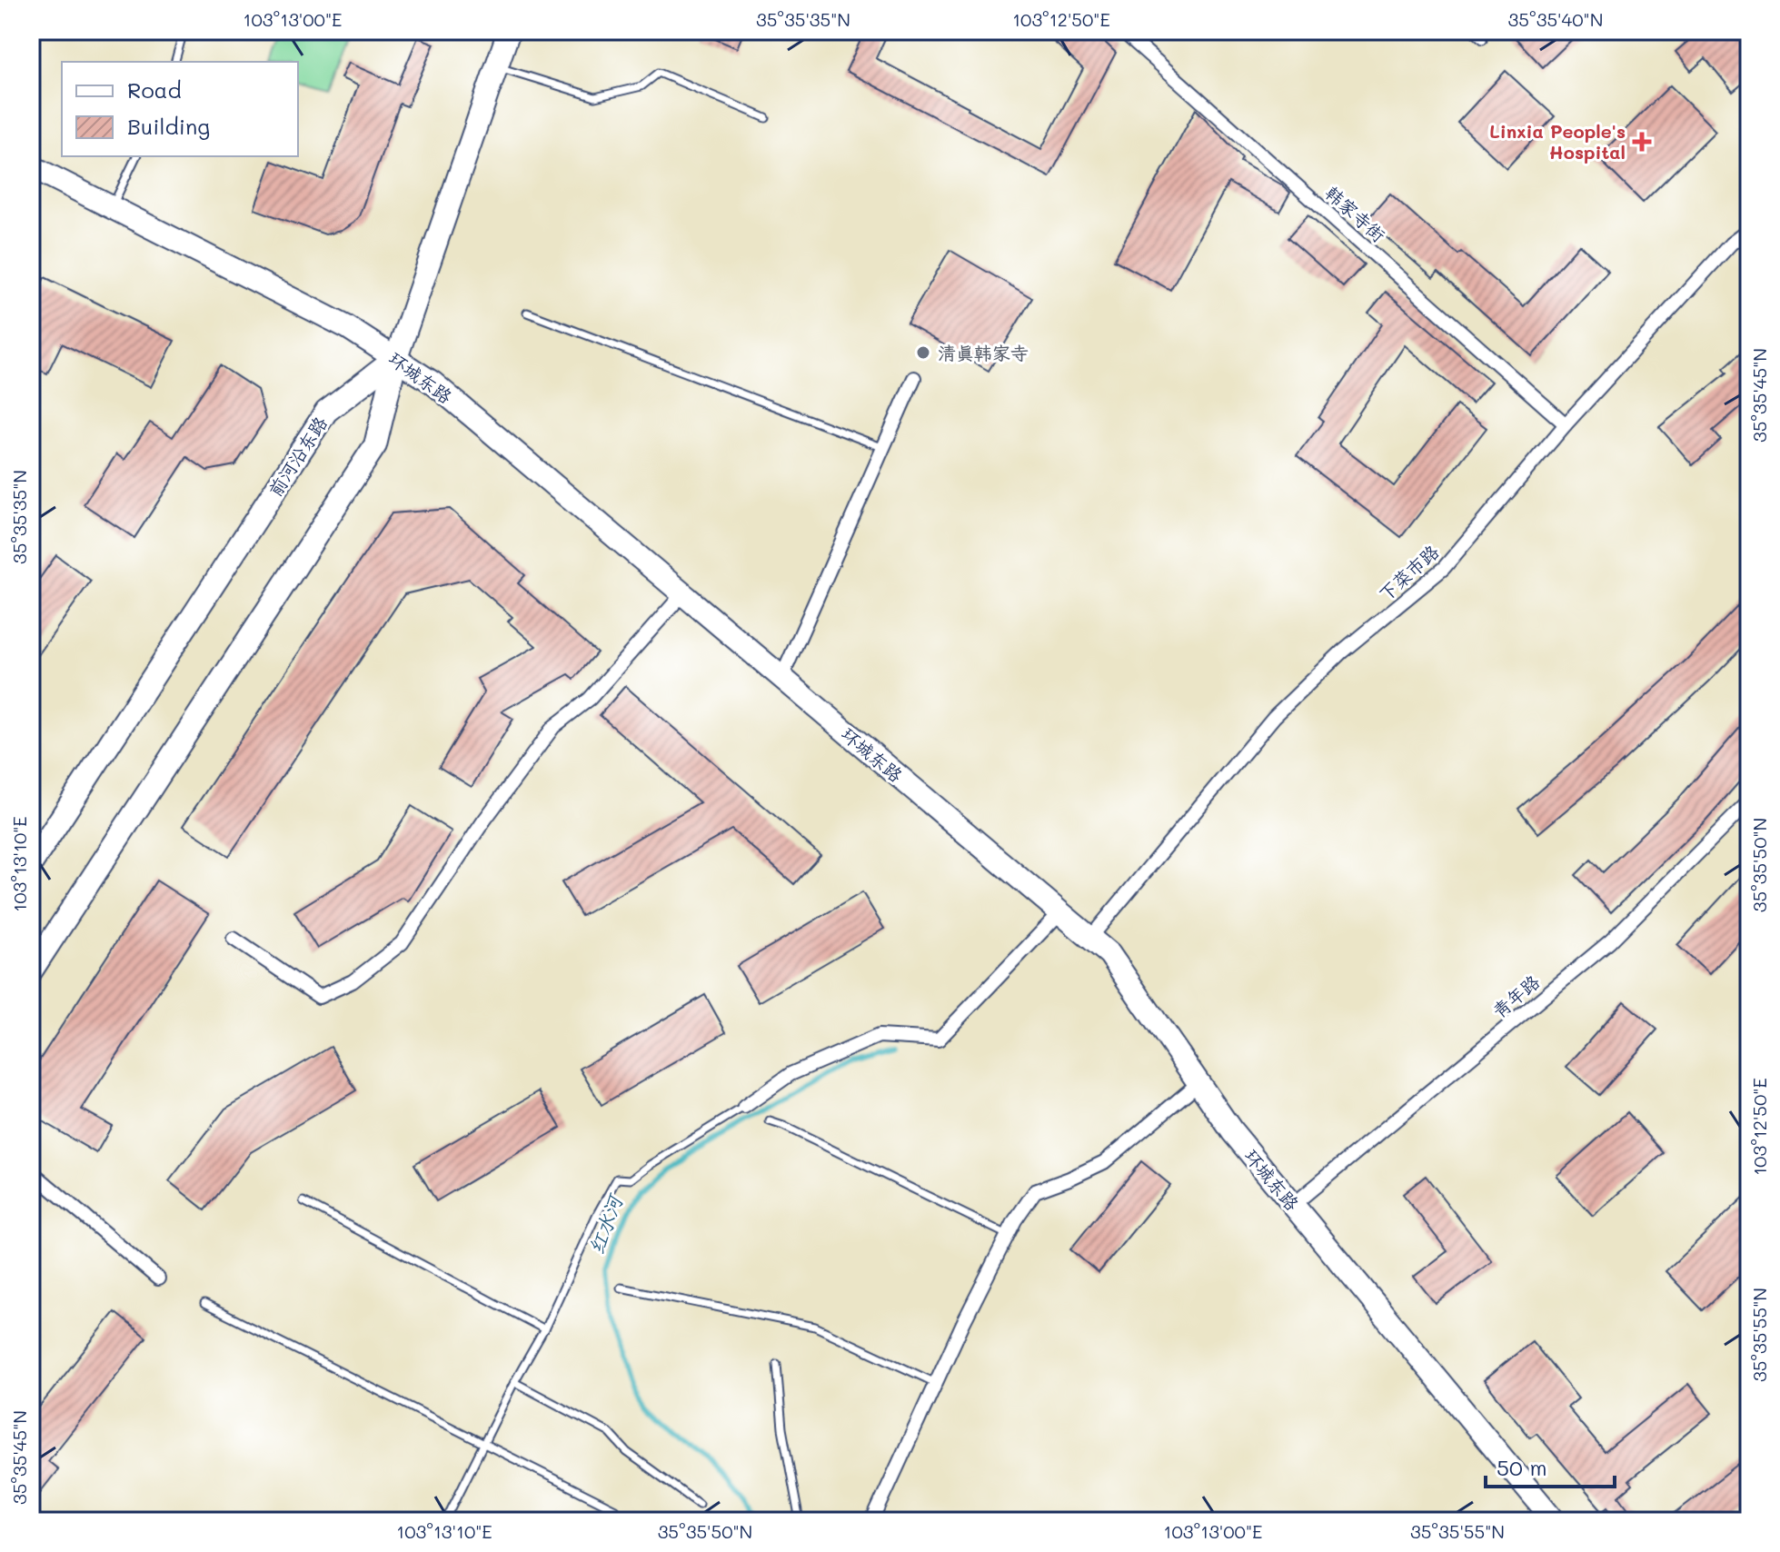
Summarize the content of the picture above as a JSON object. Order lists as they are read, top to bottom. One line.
{"streets":{"main road":["环城东路","前河沿东路"],"street":["韩家寺街","下菜市路","青年路"]},"crossings":[["韩家寺街","下菜市路"],["环城东路","前河沿东路"],["环城东路","下菜市路"],["环城东路","青年路"]],"water":["红水河"],"places":{"health":["Linxia People's Hospital"],"other":["清真韩家寺"]},"legend":["Road","Building"],"scale_bar":"50 m","coordinates":["103°13'00\"E","35°35'35\"N","103°12'50\"E","35°35'40\"N","35°35'45\"N","103°13'10\"E","35°35'50\"N","35°35'55\"N"]}
